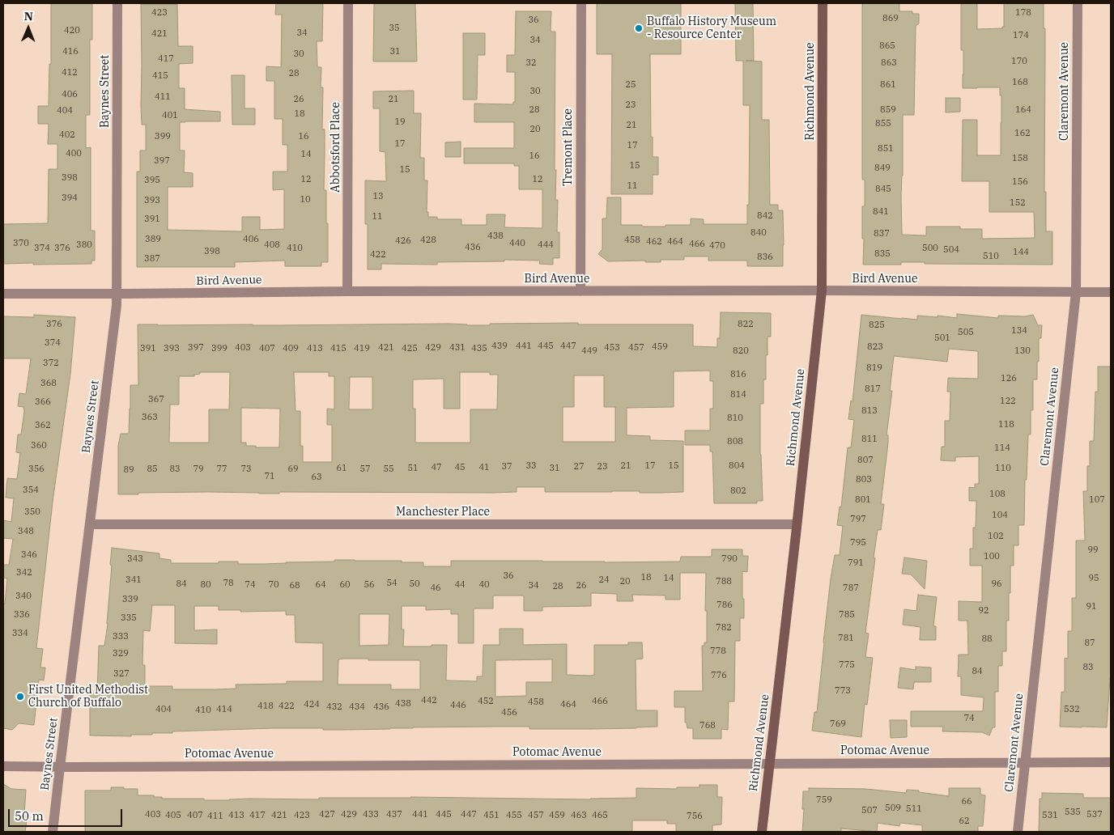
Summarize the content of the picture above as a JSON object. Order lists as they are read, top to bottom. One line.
{"streets":{"street":["Baynes Street","Richmond Avenue","Claremont Avenue","Abbotsford Place","Tremont Place","Bird Avenue","Manchester Place","Potomac Avenue"]},"crossings":[["Baynes Street","Bird Avenue"],["Baynes Street","Manchester Place"],["Baynes Street","Potomac Avenue"],["Richmond Avenue","Bird Avenue"],["Richmond Avenue","Manchester Place"],["Richmond Avenue","Potomac Avenue"],["Claremont Avenue","Bird Avenue"],["Claremont Avenue","Potomac Avenue"],["Abbotsford Place","Bird Avenue"],["Tremont Place","Bird Avenue"]],"places":["Buffalo History Museum - Resource Center","First United Methodist Church of Buffalo"],"house_numbers":["423","178","869","36","35","420","34","421","174","34","865","416","31","30","417","170","32","863","412","28","415","168","25","861","30","406","411","26","21","23","28","859","164","404","18","401","19","855","21","20","162","402","399","16","17","17","851","400","14","16","158","397","15","849","15","398","12","12","395","156","11","845","13","394","10","393","152","841","842","11","391","840","837","438","389","406","428","458","426","462","464","370","440","466","380","408","444","470","436","374","376","410","500","504","398","144","835","422","510","836","387","376","822","825","134","505","501","374","439","441","445","447","459","823","397","403","421","429","431","453","457","391","393","399","407","409","413","415","419","425","435","449","820","130","372","819","816","126","368","817","814","367","122","366","813","363","810","118","362","811","808","360","114","807","33","21","17","15","804","37","27","23","47","45","41","61","51","31","110","356","85","83","79","77","73","69","57","55","89","71","63","803","354","802","108","801","107","350","104","797","348","102","795","99","346","100","343","790","791","342","36","18","14","95","341","24","20","788","78","54","84","50","96","80","74","70","64","60","56","44","40","68","34","26","28","46","787","340","339","786","91","92","336","785","335","782","334","333","781","88","87","778","329","775","83","84","327","776","773","442","452","466","458","438","424","464","446","418","422","432","434","436","404","414","532","410","456","74","769","768","759","66","509","511","507","535","403","427","429","433","437","441","445","447","537","405","407","413","417","421","423","451","455","457","459","463","465","531","411","756","62"],"scale_bar":"50 m","north":"top"}
